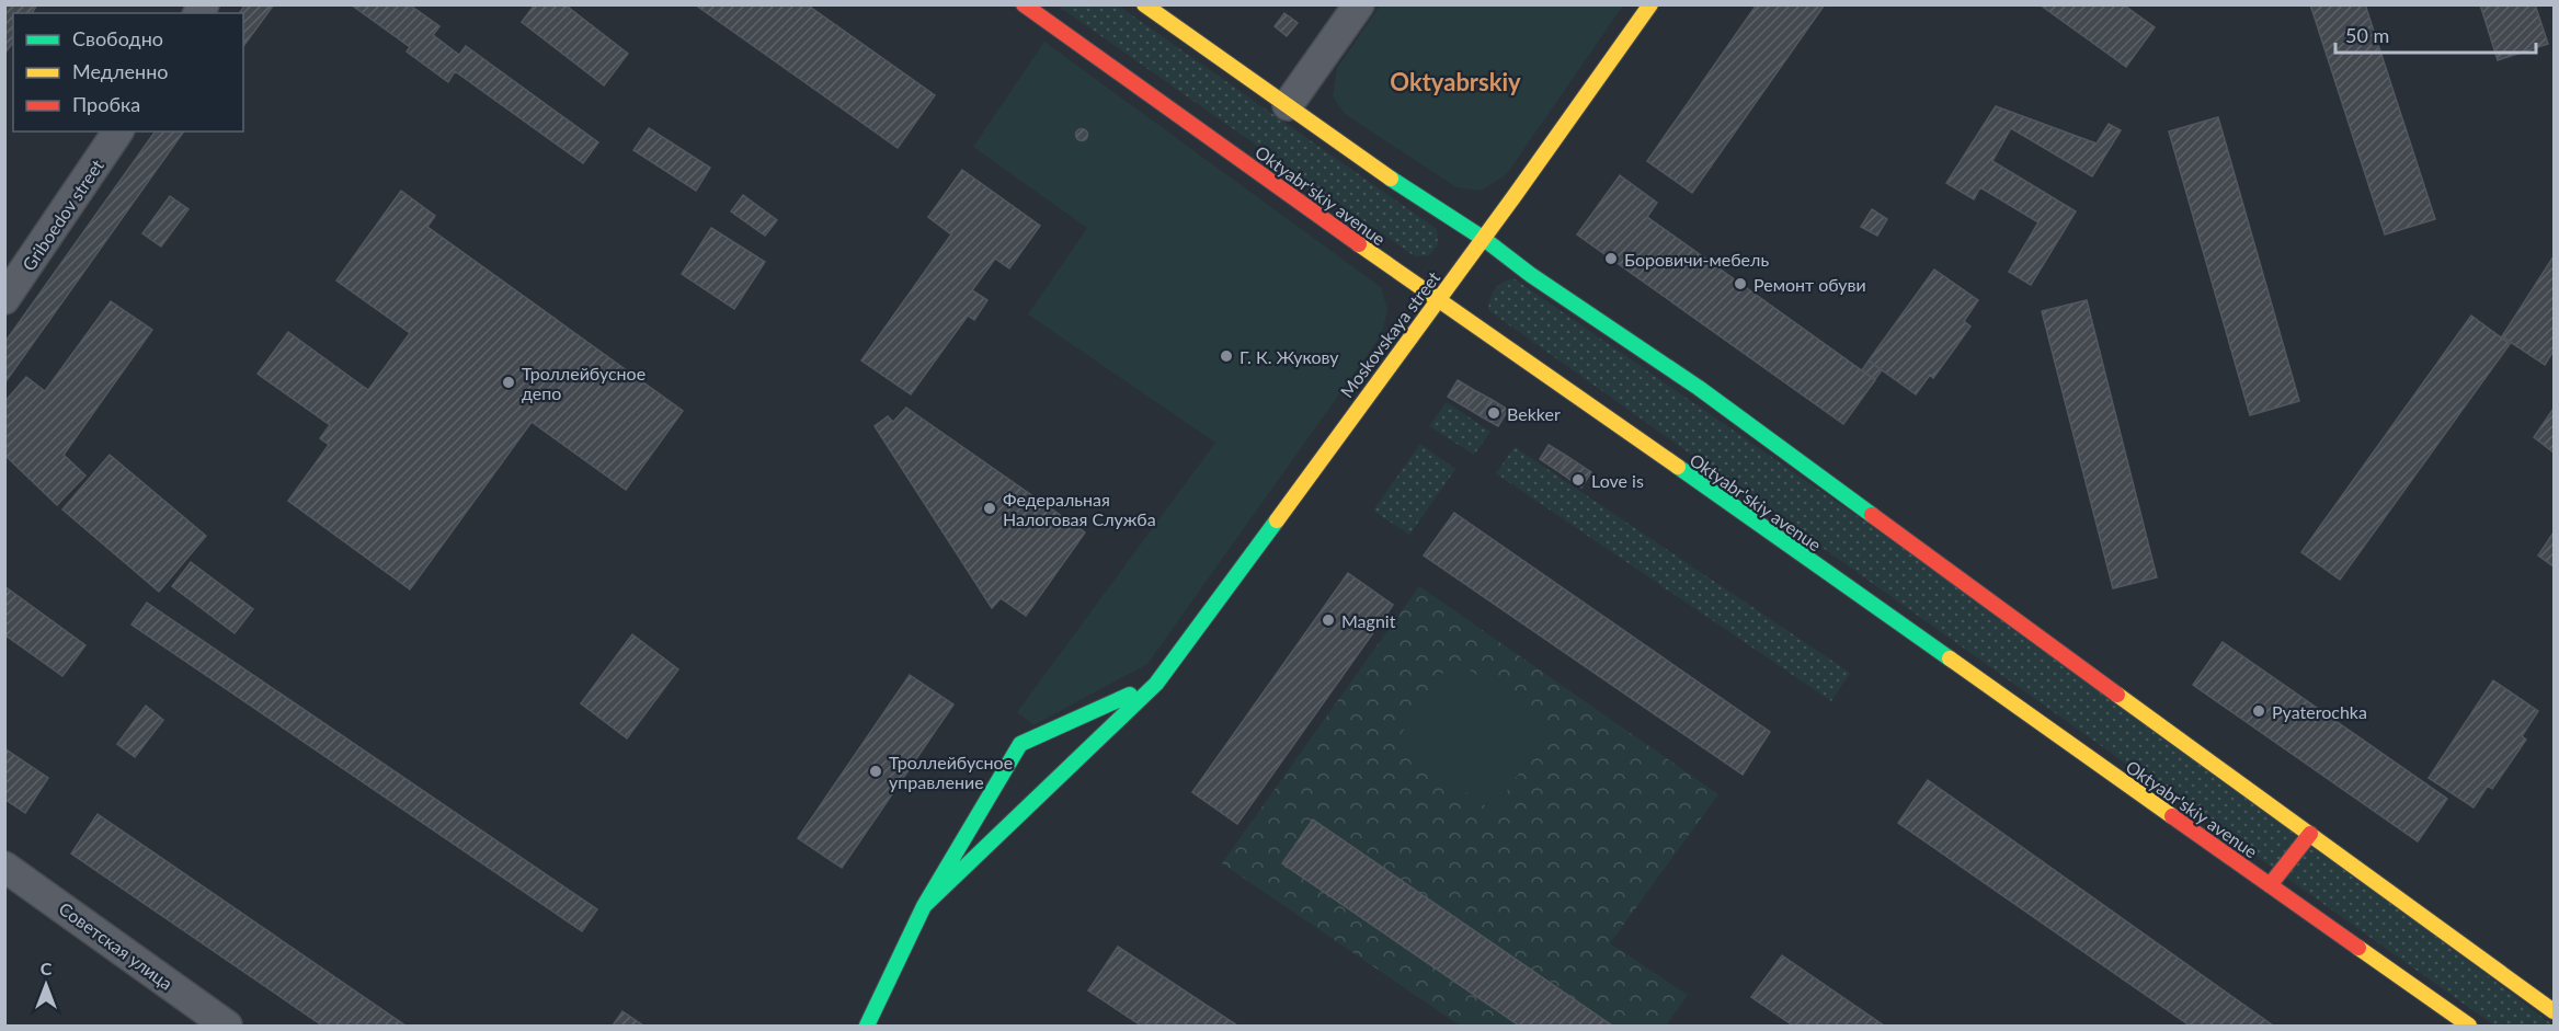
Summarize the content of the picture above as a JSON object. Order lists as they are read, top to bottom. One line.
{"streets":{"main road":["Oktyabr'skiy avenue","Moskovskaya street"],"street":["Griboedov street","Советская улица"]},"crossings":[["Oktyabr'skiy avenue","Moskovskaya street"]],"districts":["Oktyabrskiy"],"places":["Боровичи-мебель","Ремонт обуви","Г. К. Жукову","Троллейбусное депо","Bekker","Love is","Федеральная Налоговая Служба","Magnit","Pyaterochka","Троллейбусное управление"],"legend":["Свободно","Медленно","Пробка"],"scale_bar":"50 m","north":"top"}
